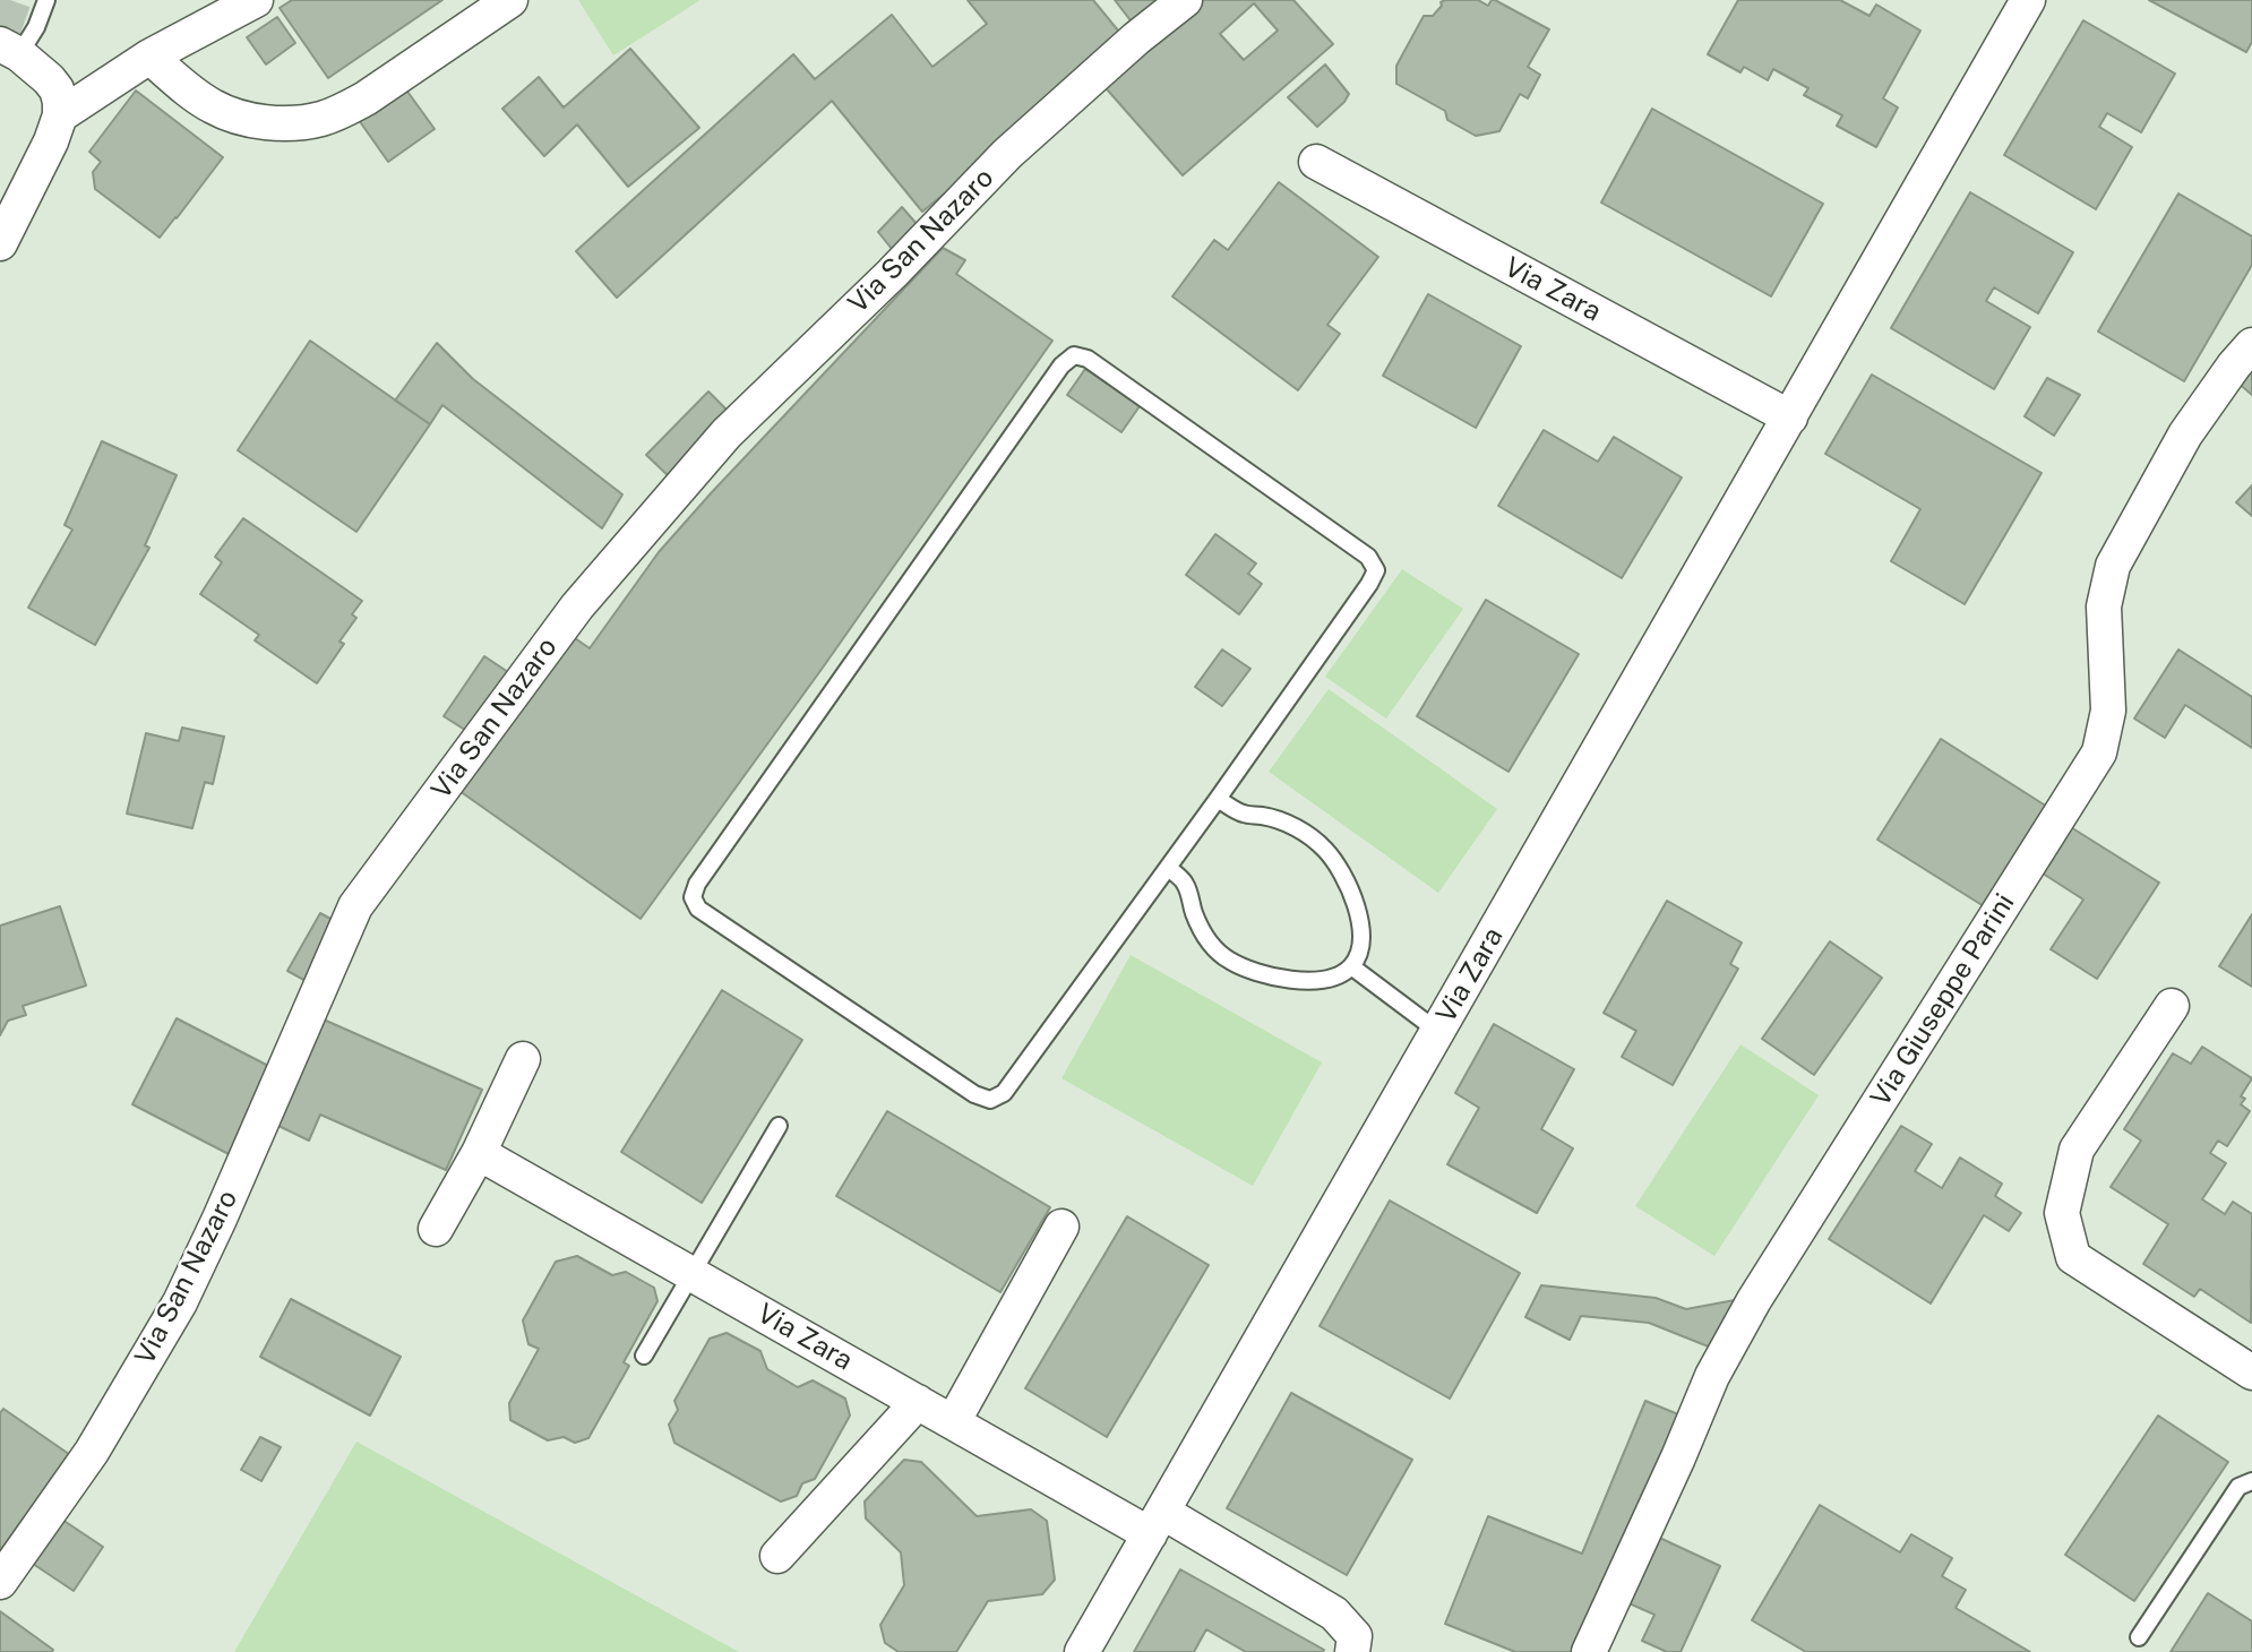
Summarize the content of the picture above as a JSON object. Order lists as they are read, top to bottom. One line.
{"streets":{"street":["Via San Nazaro","Via Zara","Via Giuseppe Parini"]}}
